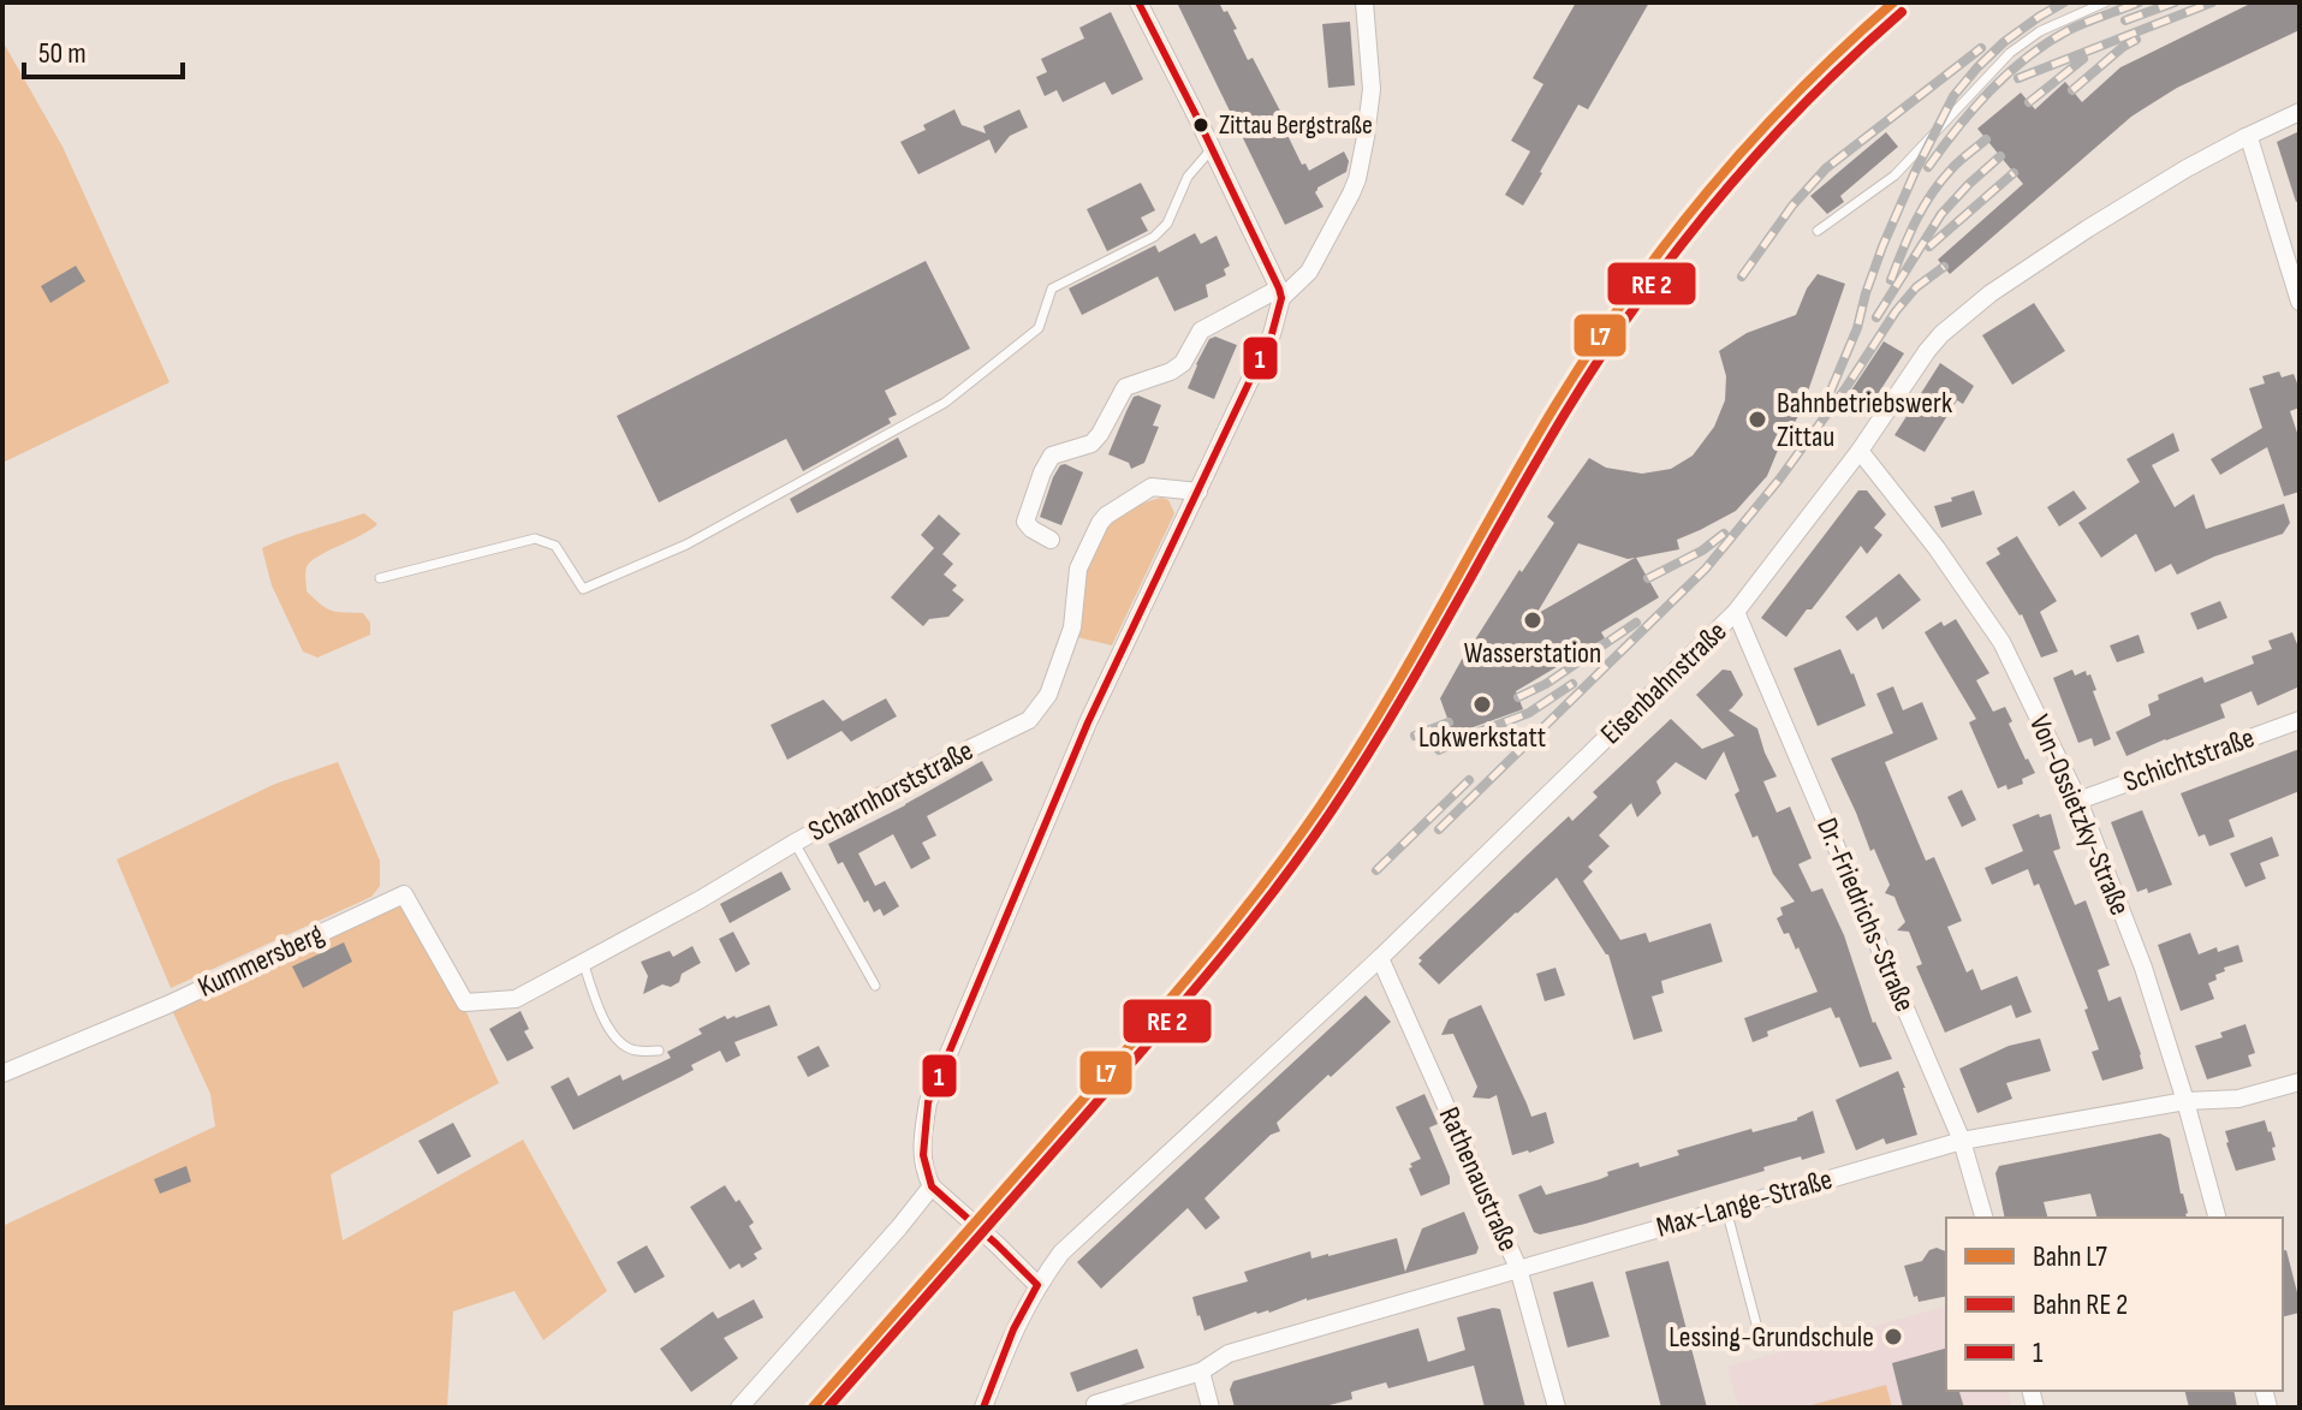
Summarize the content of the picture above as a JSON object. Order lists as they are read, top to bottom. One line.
{"streets":{"street":["Eisenbahnstraße","Schichtstraße","Scharnhorststraße","Von-Ossietzky-Straße","Dr.-Friedrichs-Straße","Kummersberg","Rathenaustraße","Max-Lange-Straße"]},"crossings":[["Eisenbahnstraße","Von-Ossietzky-Straße"],["Eisenbahnstraße","Dr.-Friedrichs-Straße"],["Eisenbahnstraße","Rathenaustraße"],["Schichtstraße","Von-Ossietzky-Straße"],["Scharnhorststraße","Kummersberg"],["Von-Ossietzky-Straße","Max-Lange-Straße"],["Dr.-Friedrichs-Straße","Max-Lange-Straße"],["Rathenaustraße","Max-Lange-Straße"]],"places":["Zittau Bergstraße","Bahnbetriebswerk Zittau","Wasserstation","Lokwerkstatt","Lessing-Grundschule"],"lines":["rail line L7","transit line 1"],"legend":["Bahn L7","Bahn RE 2","1"],"scale_bar":"50 m"}
